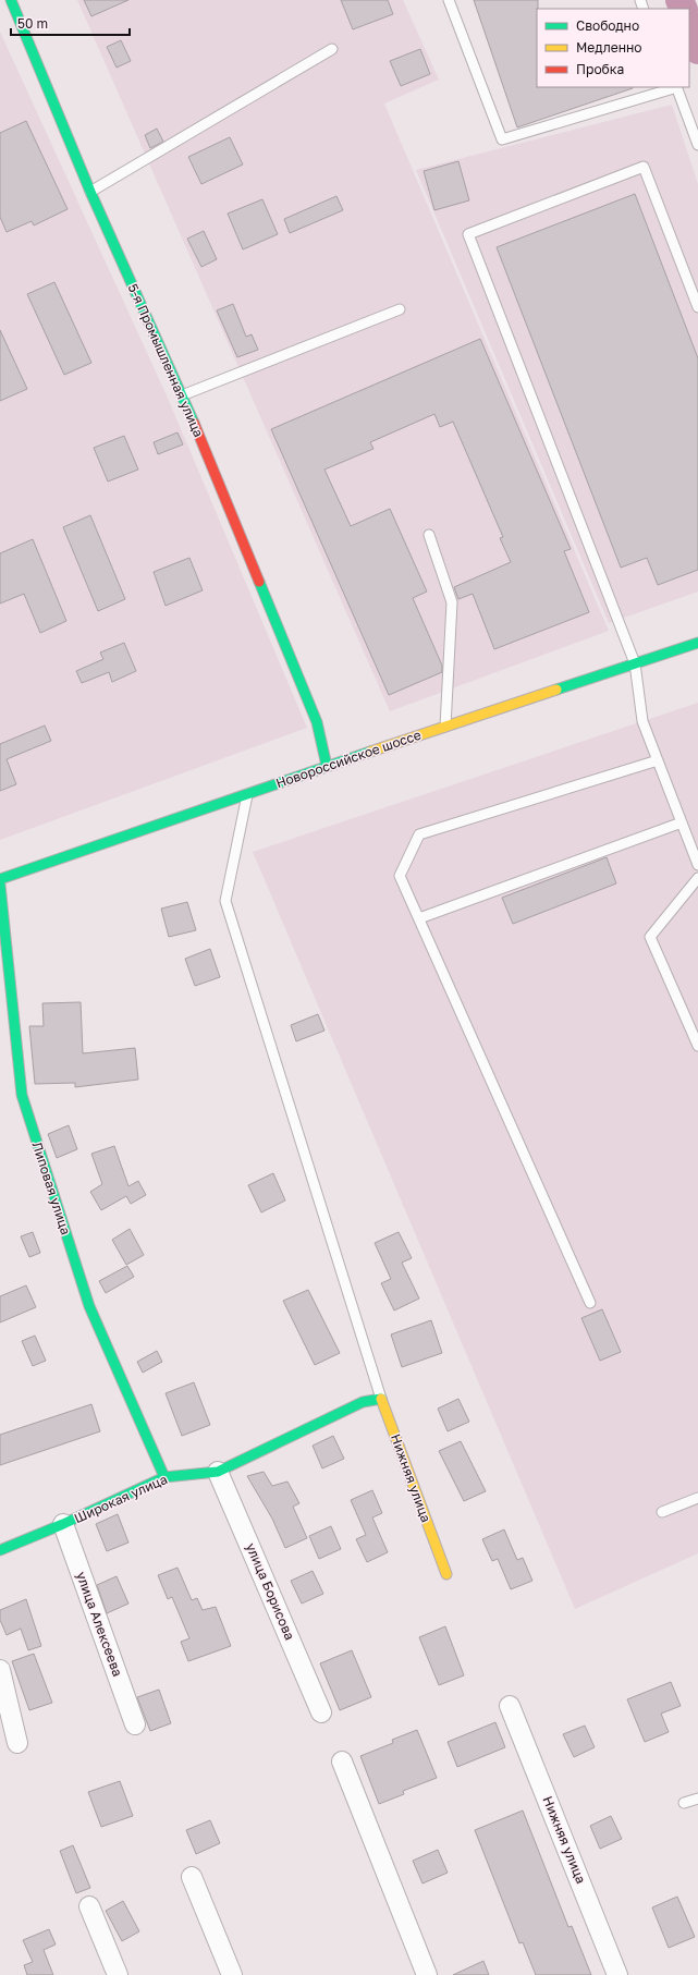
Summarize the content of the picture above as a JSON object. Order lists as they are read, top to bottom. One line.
{"streets":{"street":["5-я Промышленная улица","Новороссийское шоссе","Липовая улица","Нижняя улица","Широкая улица","улица Борисова","улица Алексеева"]},"crossings":[["5-я Промышленная улица","Новороссийское шоссе"],["Липовая улица","Широкая улица"],["Нижняя улица","Широкая улица"],["Широкая улица","улица Борисова"],["Широкая улица","улица Алексеева"]],"legend":["Свободно","Медленно","Пробка"],"scale_bar":"50 m"}
